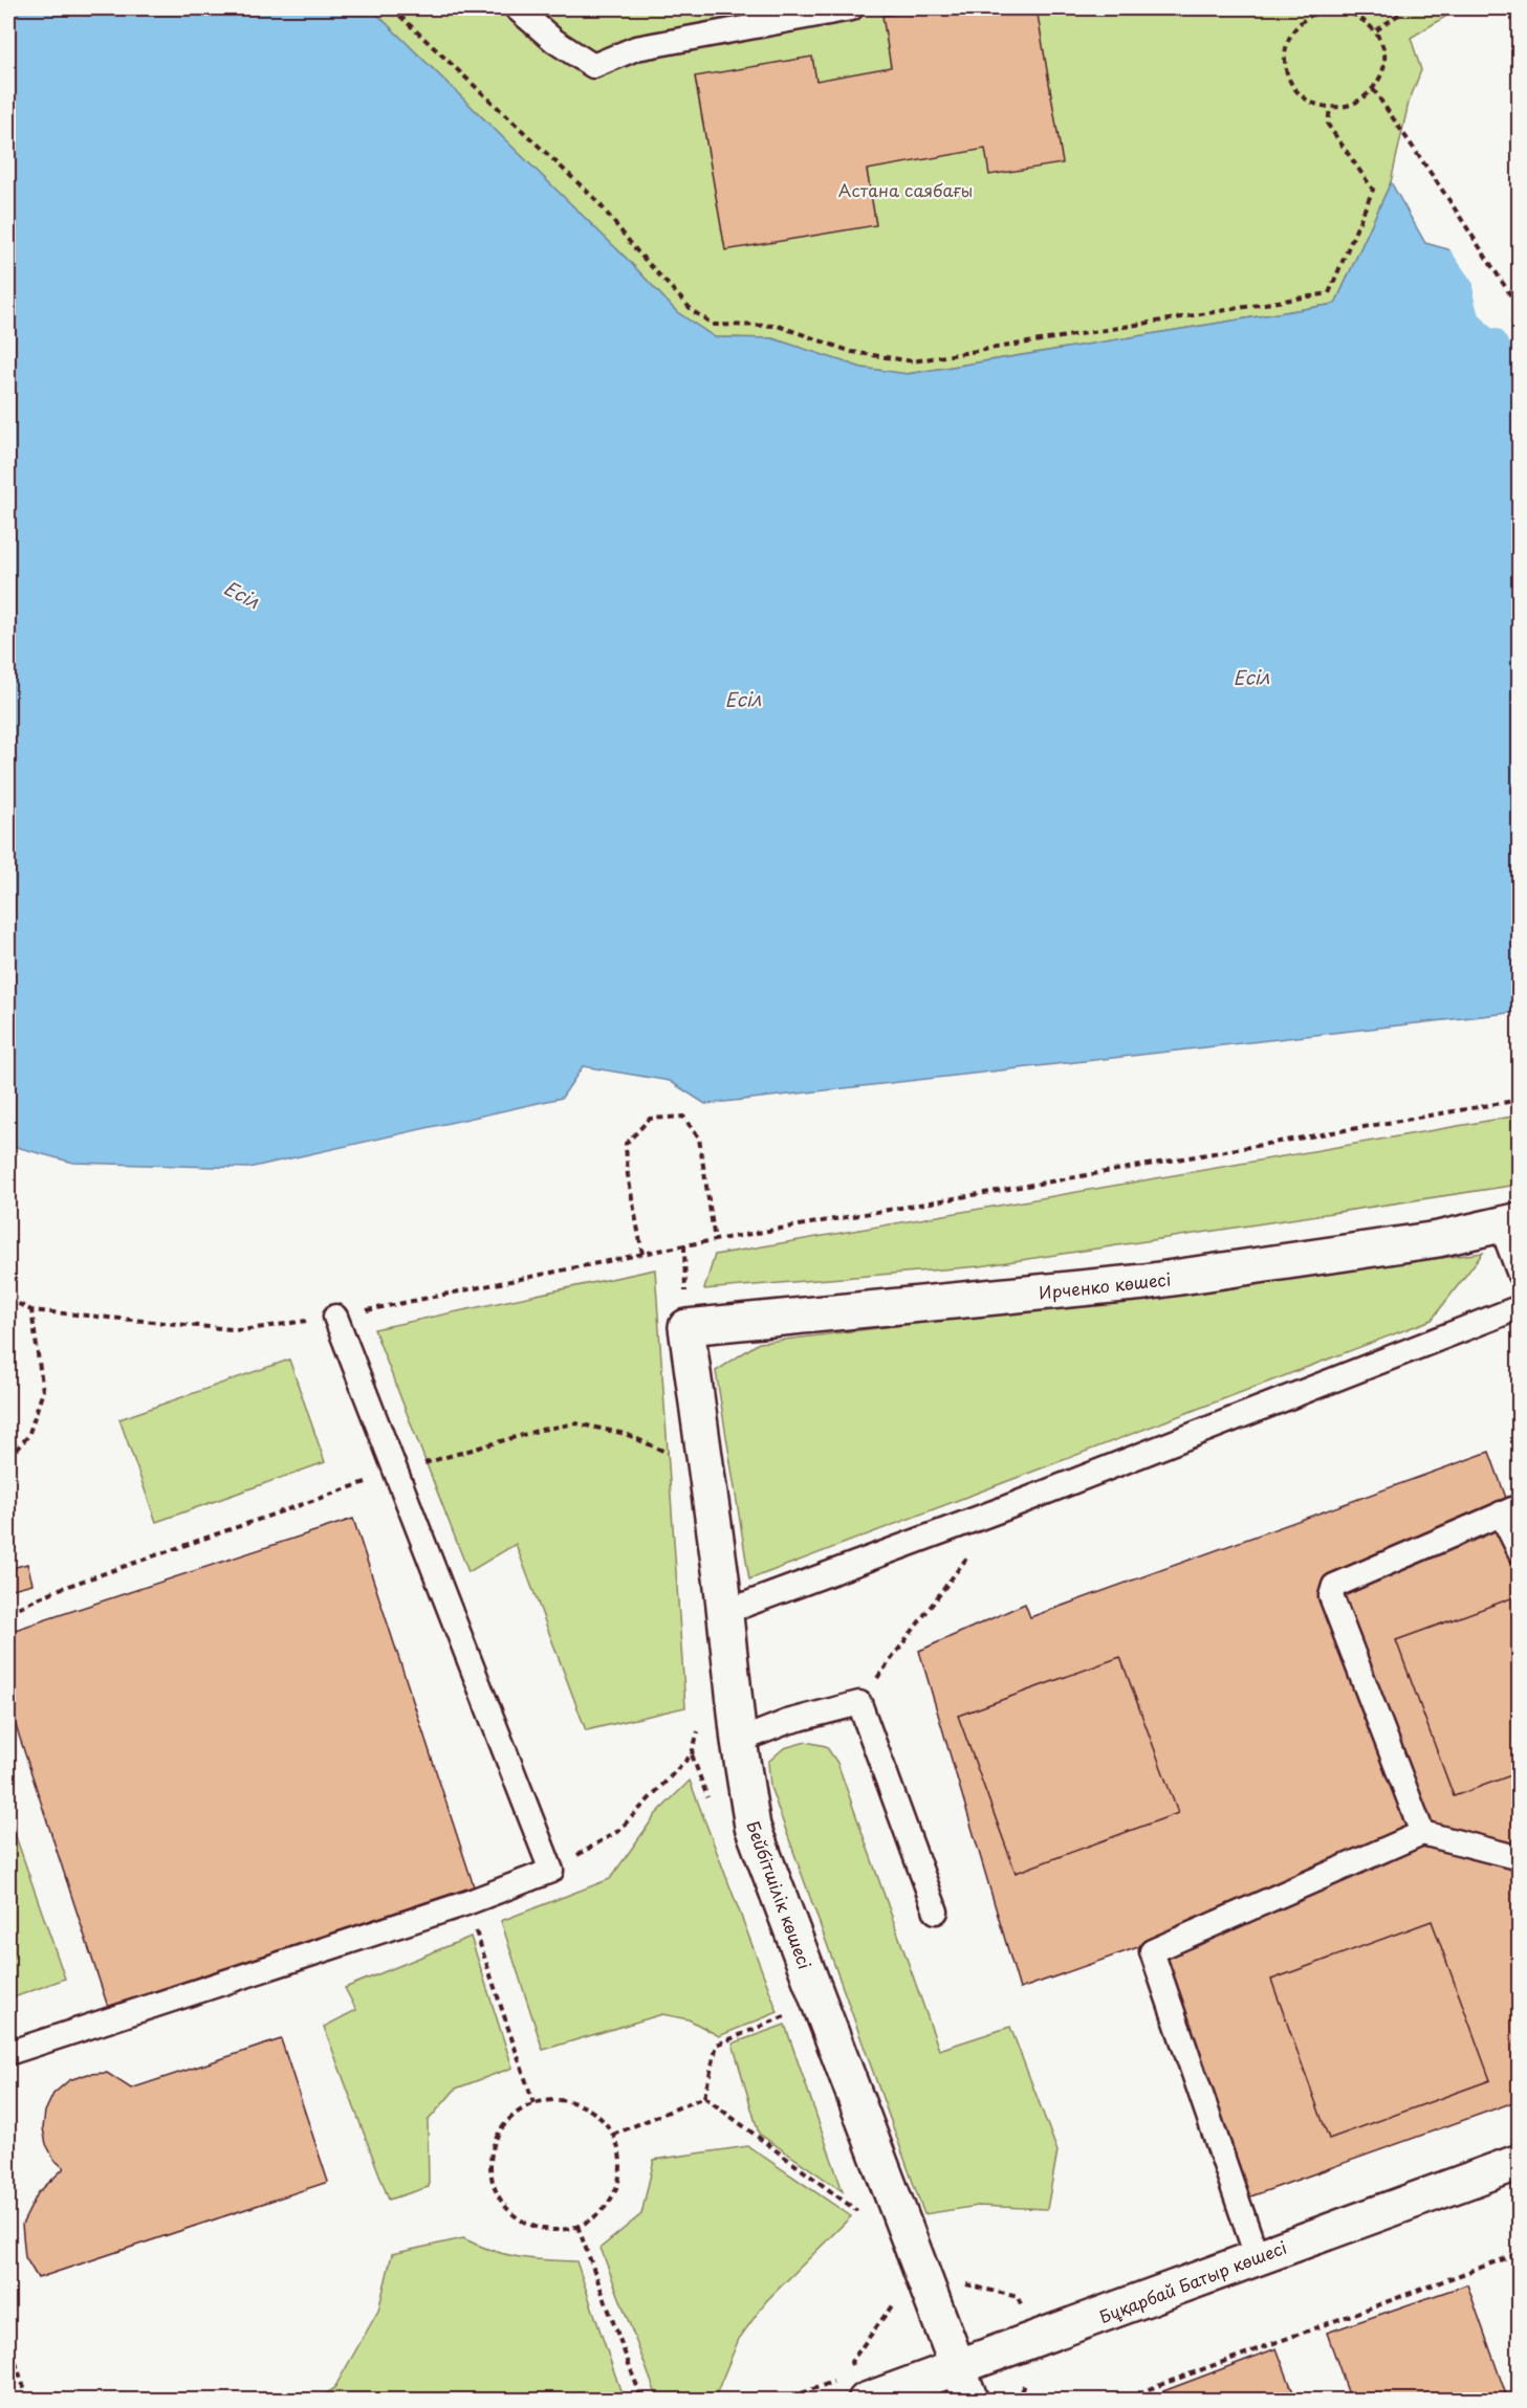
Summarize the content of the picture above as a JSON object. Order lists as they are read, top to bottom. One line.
{"streets":{"street":["Ирченко көшесі","Бейбітшілік көшесі","Бұқарбай Батыр көшесі"]},"crossings":[["Ирченко көшесі","Бейбітшілік көшесі"],["Бейбітшілік көшесі","Бұқарбай Батыр көшесі"]],"water":["Есіл"],"parks":["Астана саябағы"]}
